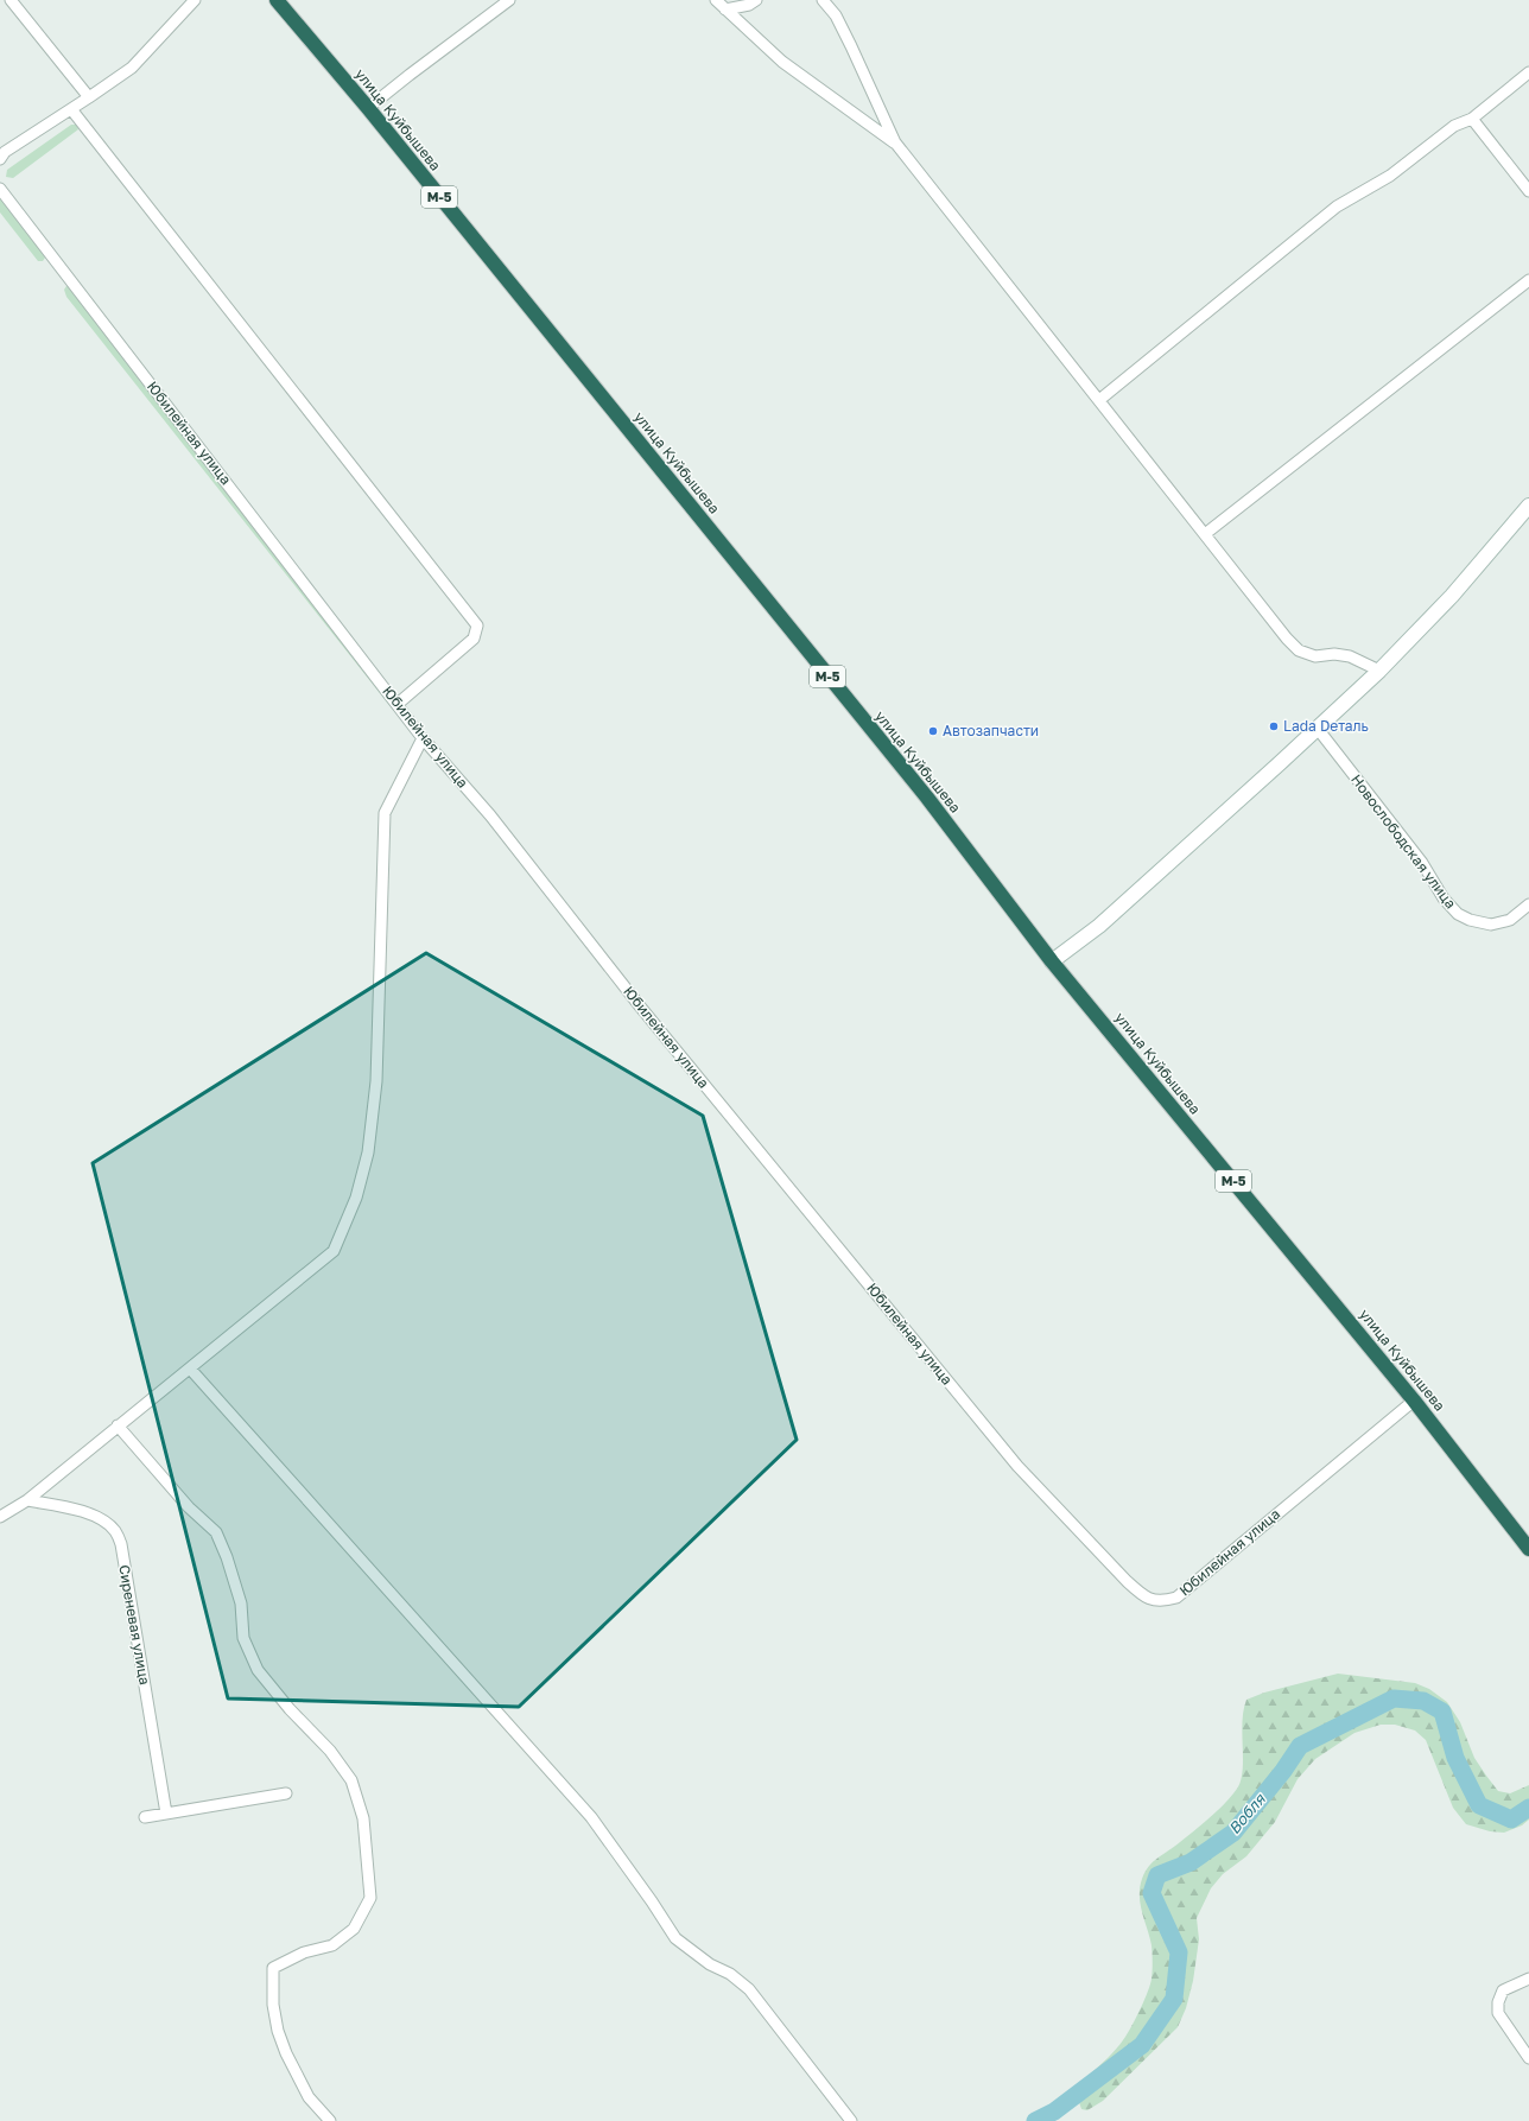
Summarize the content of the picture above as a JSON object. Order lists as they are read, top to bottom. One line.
{"streets":{"highway":["улица Куйбышева","М-5"],"street":["Юбилейная улица","Новослободская улица","Сиреневая улица"]},"crossings":[["улица Куйбышева","Юбилейная улица"]],"water":["Вобля"],"places":["Lada Dеталь","Автозапчасти"]}
